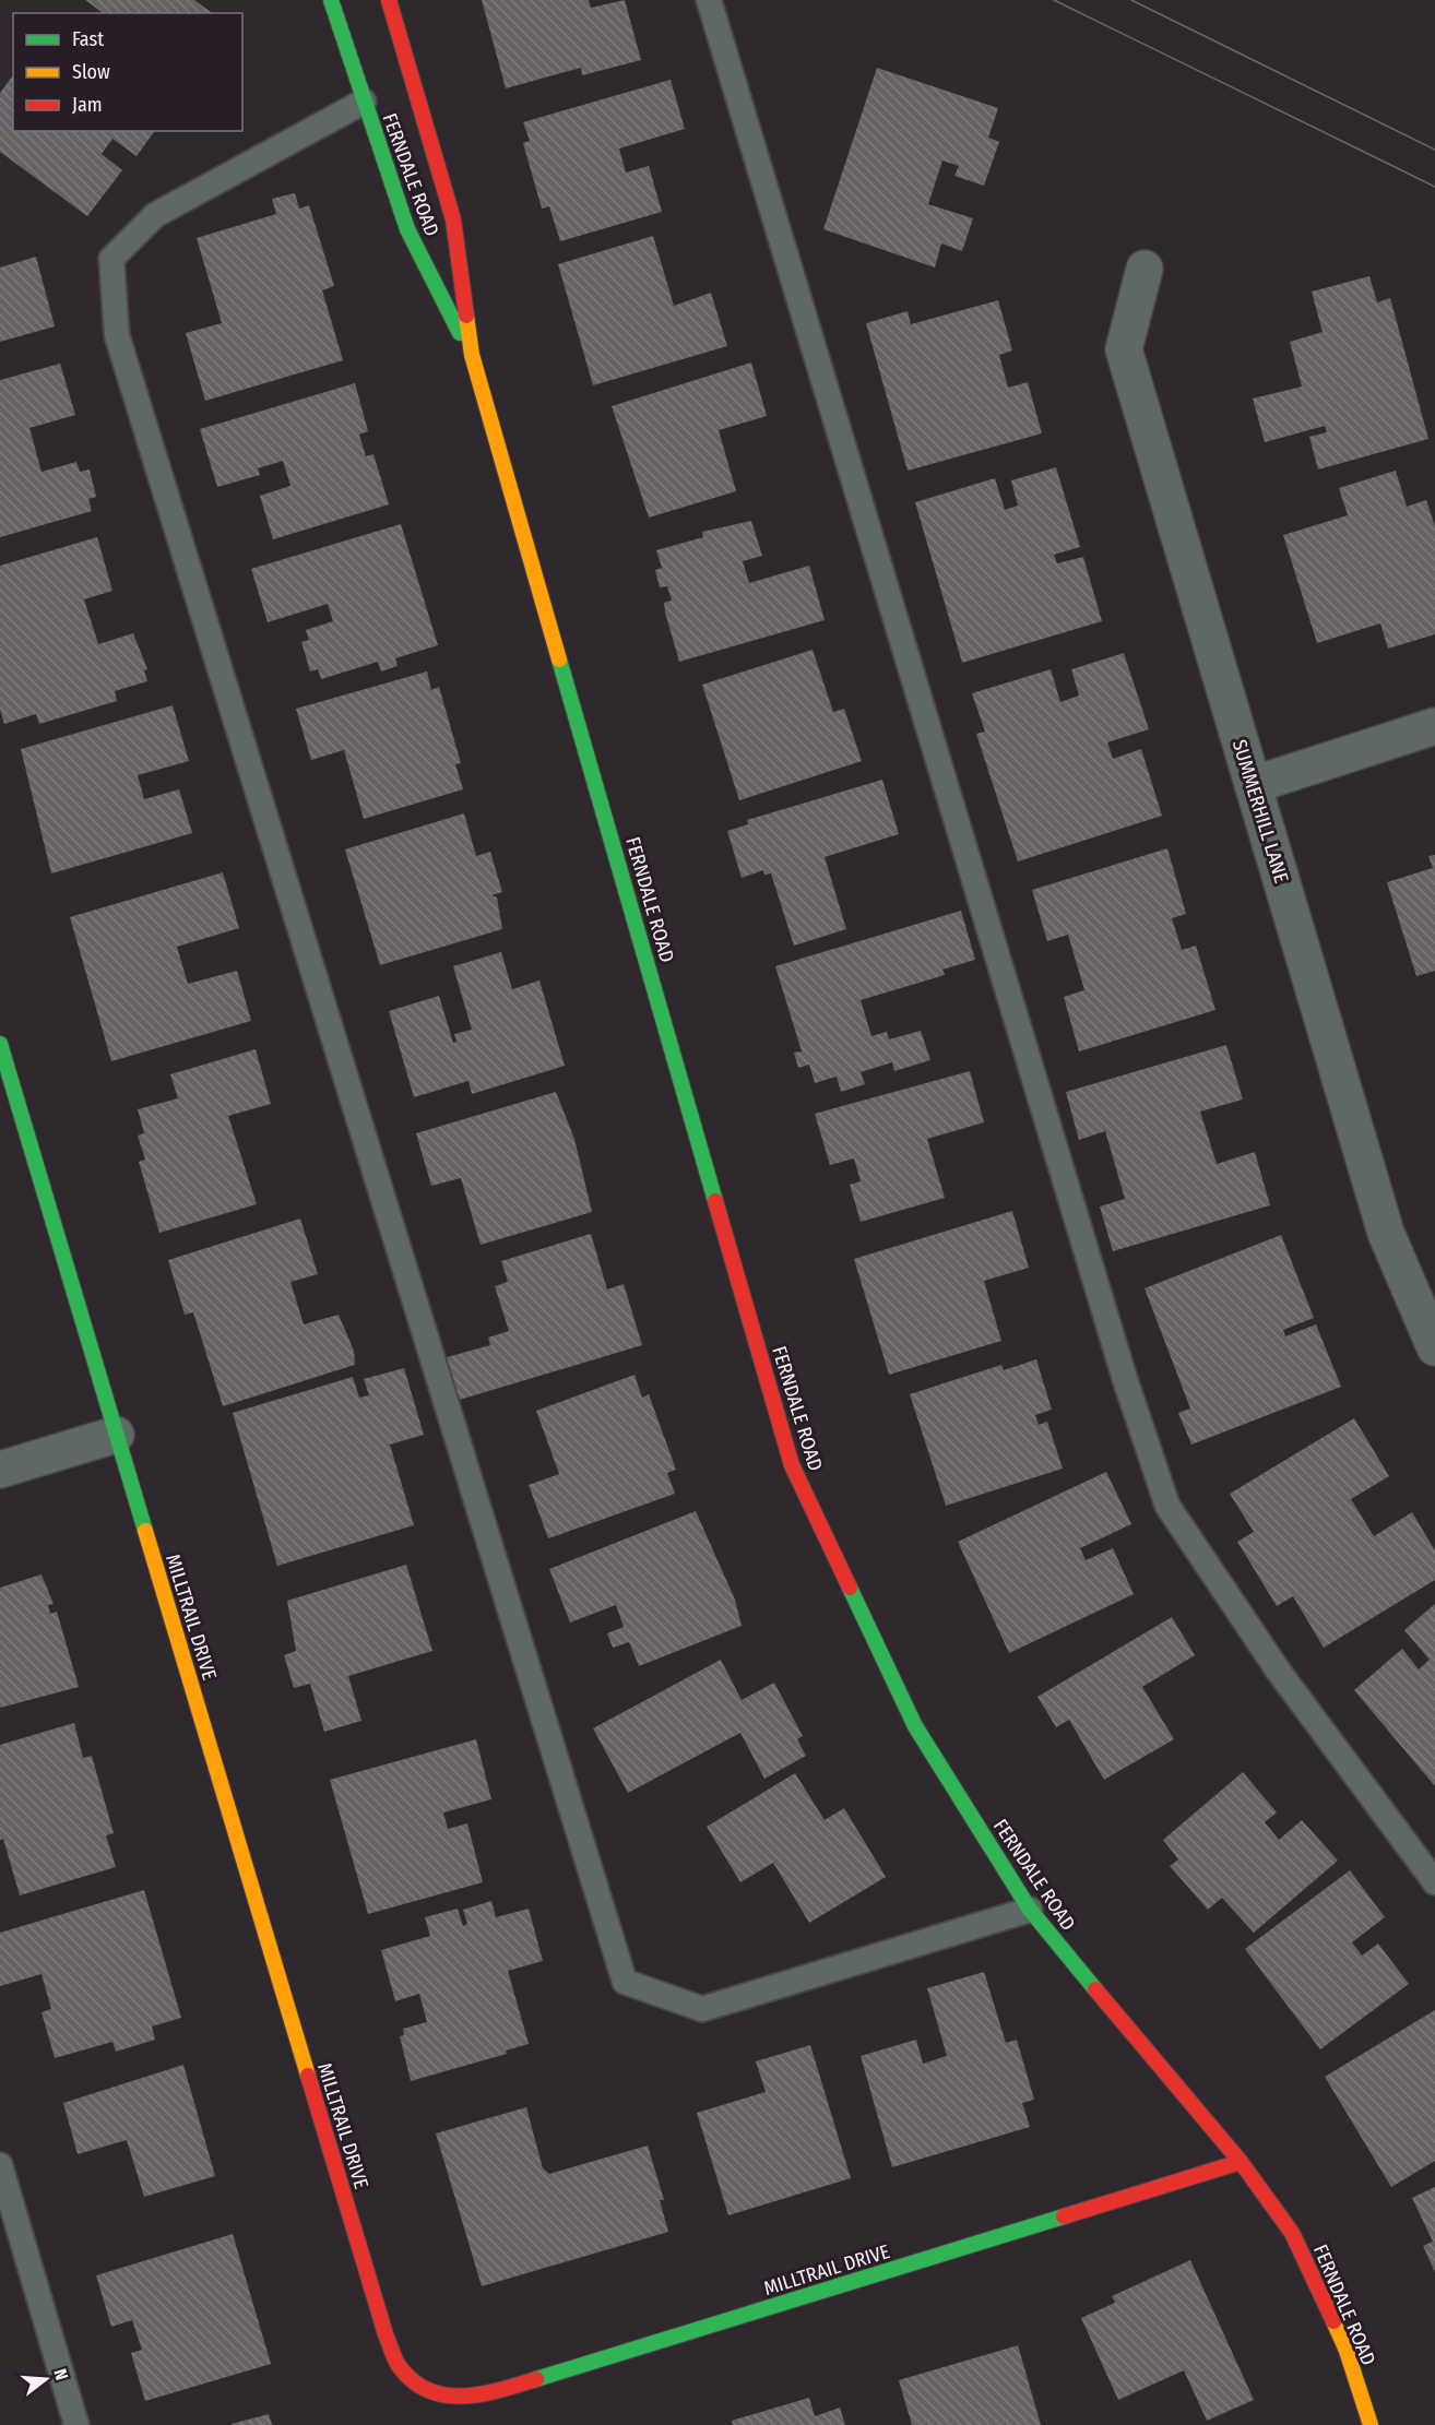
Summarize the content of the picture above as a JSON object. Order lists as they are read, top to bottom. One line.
{"streets":{"street":["FERNDALE ROAD","SUMMERHILL LANE","MILLTRAIL DRIVE"]},"crossings":[["FERNDALE ROAD","MILLTRAIL DRIVE"]],"legend":["Fast","Slow","Jam"],"north":"right"}
